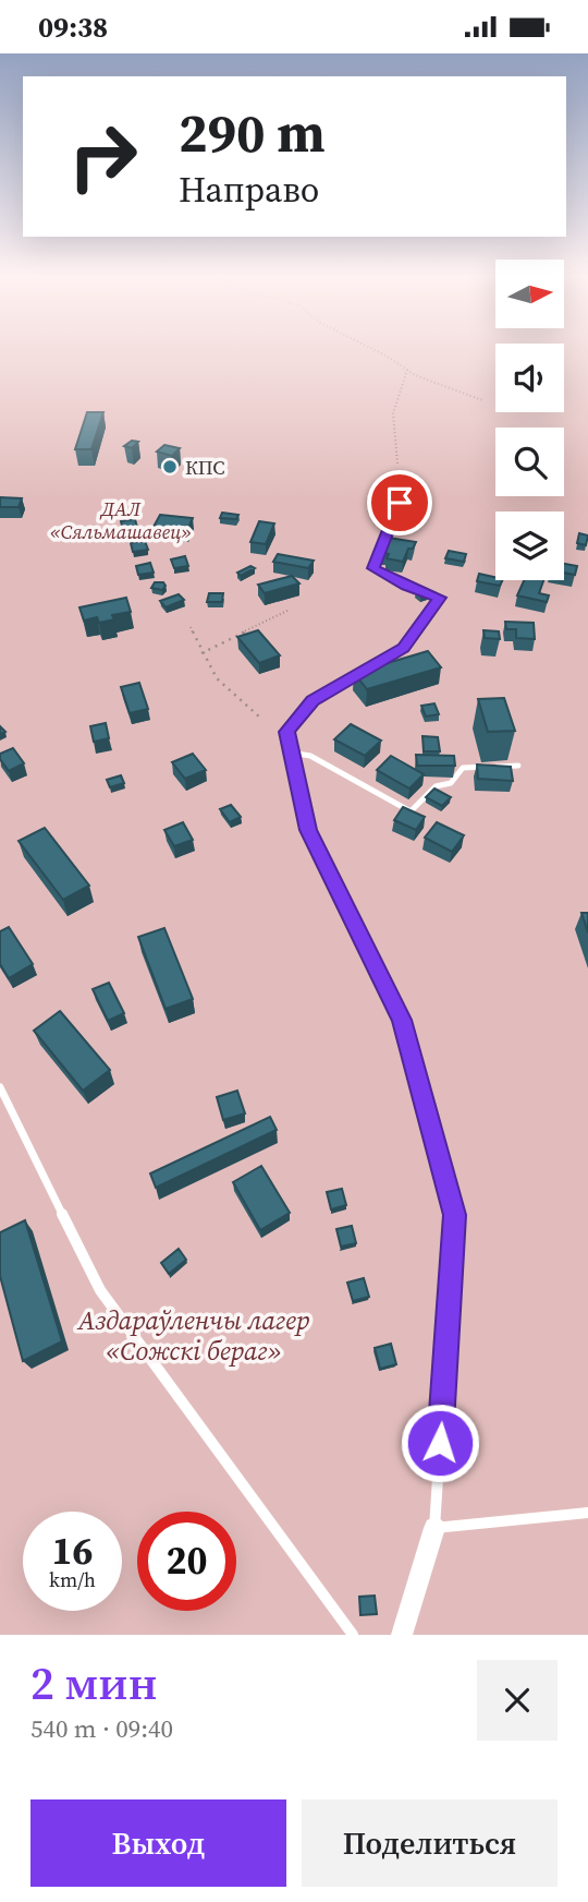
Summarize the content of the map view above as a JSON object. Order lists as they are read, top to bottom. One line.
{"parks":["ДАЛ «Сяльмашавец»","Аздараўленчы лагер «Сожскі бераг»"],"places":["КПС"],"north":"right","page":{"status":"09:38","turn":["290 m","Направо"],"speed":"16 km/h","limit":"20","heading":["2 мин","540 m · 09:40"],"buttons":["Выход","Поделиться"]}}
